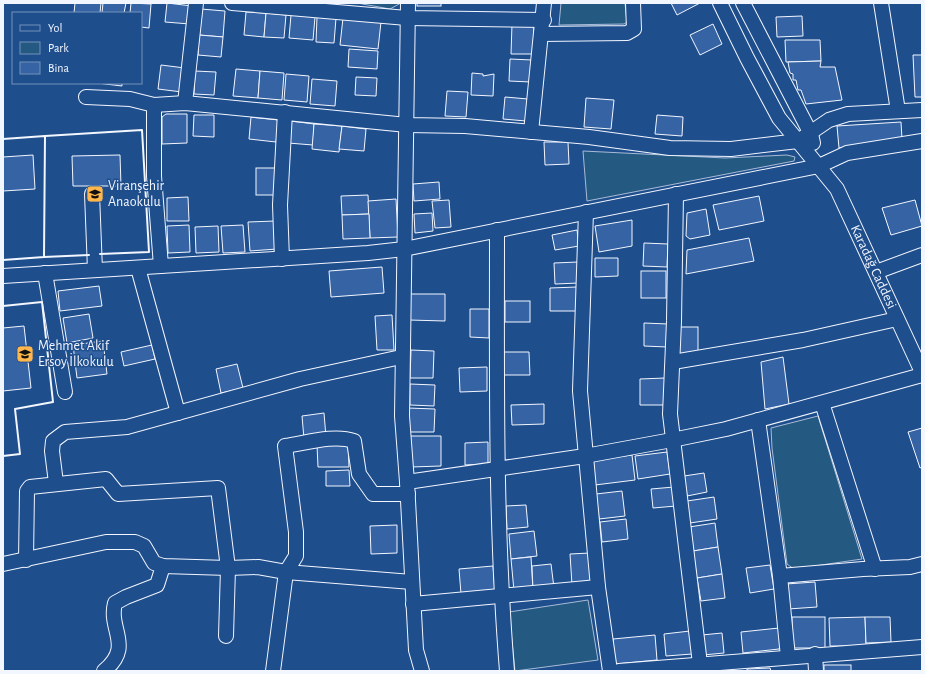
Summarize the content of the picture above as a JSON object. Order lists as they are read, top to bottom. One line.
{"streets":{"street":["Karadağ Caddesi"]},"places":{"school or university":["Viranşehir Anaokulu","Mehmet Akif Ersoy İlkokulu"]},"legend":["Yol","Park","Bina"]}
